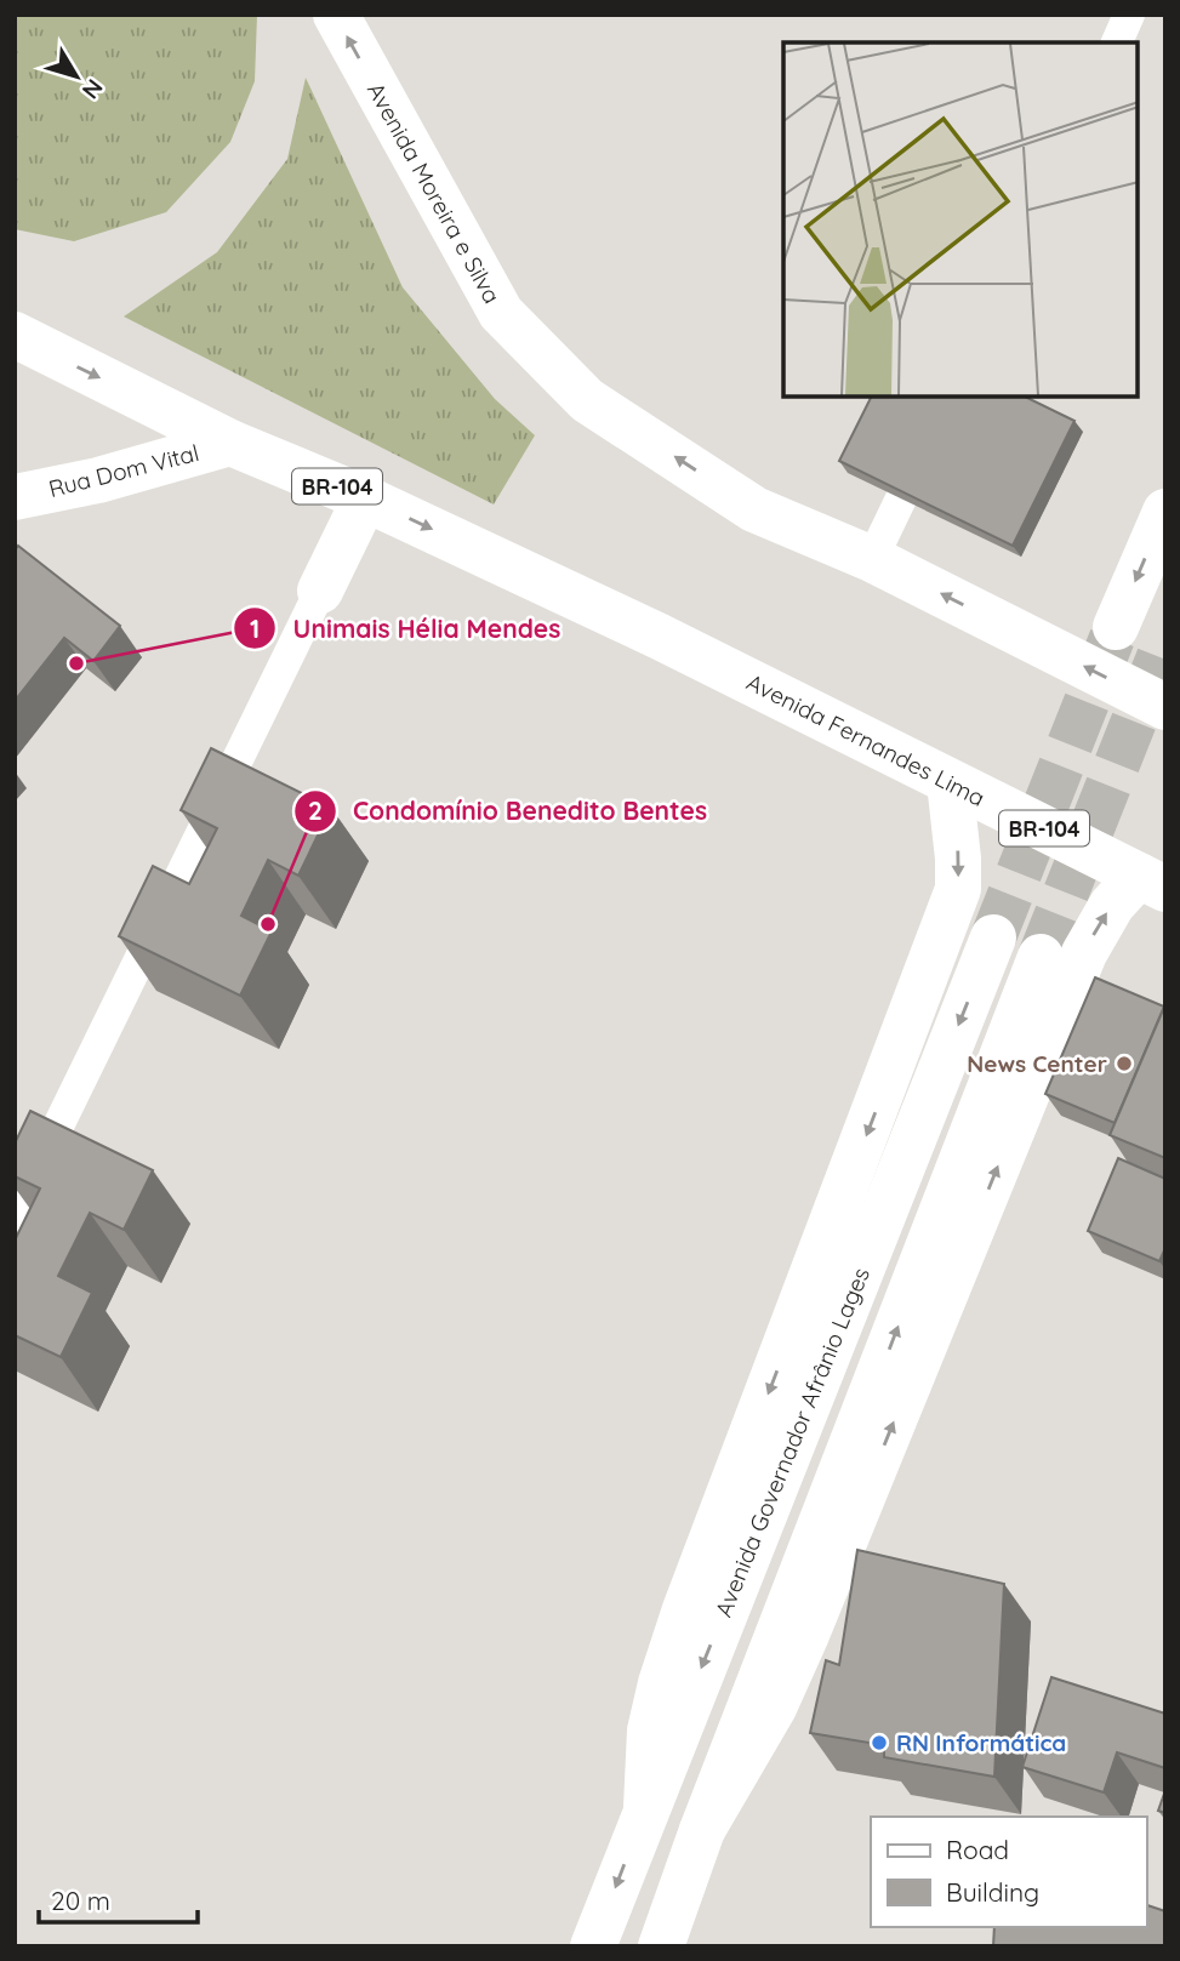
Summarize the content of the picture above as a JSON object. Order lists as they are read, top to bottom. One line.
{"streets":{"main road":["Avenida Moreira e Silva","Rua Dom Vital","BR-104","Avenida Fernandes Lima","Avenida Governador Afrânio Lages"]},"crossings":[["Rua Dom Vital","BR-104"],["BR-104","Avenida Fernandes Lima"]],"one_way":["Avenida Fernandes Lima"],"places":["Unimais Hélia Mendes","Condomínio Benedito Bentes","News Center","RN Informática"],"legend":["Road","Building"],"scale_bar":"20 m","north":"bottom right"}
